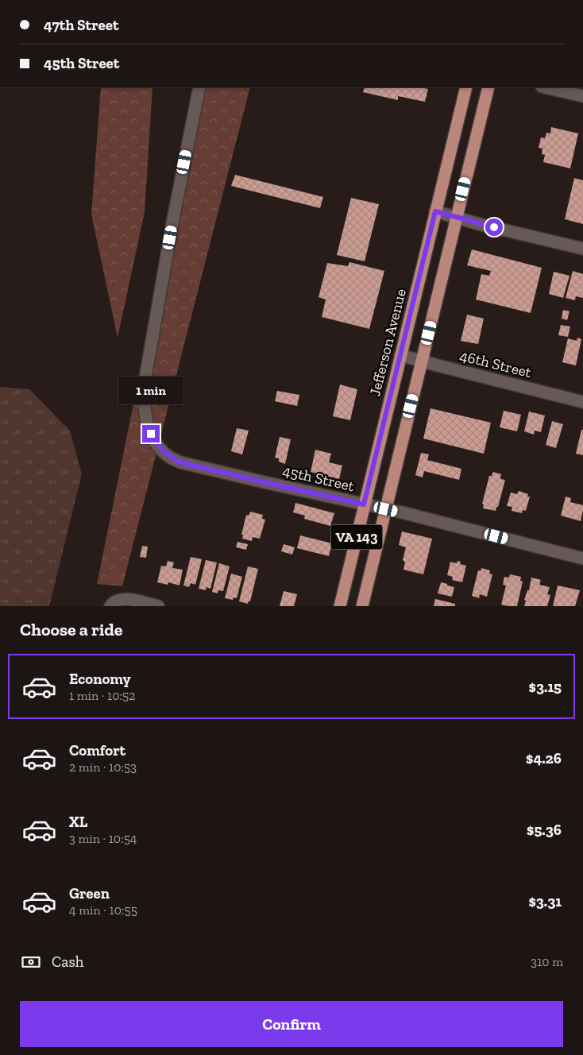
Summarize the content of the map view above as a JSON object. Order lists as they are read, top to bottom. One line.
{"streets":{"main road":["Jefferson Avenue","VA 143"],"street":["46th Street","45th Street"]},"crossings":[["Jefferson Avenue","46th Street"],["Jefferson Avenue","45th Street"],["46th Street","VA 143"],["45th Street","VA 143"]],"page":{"banner":["47th Street","45th Street"],"bubble":"1 min","heading":"Choose a ride","list":[{"name":"Economy","note":"1 min · 10:52","value":"$3.15"},{"name":"Comfort","note":"2 min · 10:53","value":"$4.26"},{"name":"XL","note":"3 min · 10:54","value":"$5.36"},{"name":"Green","note":"4 min · 10:55","value":"$3.31"}],"pay":["Cash","310 m"],"buttons":"Confirm"}}
